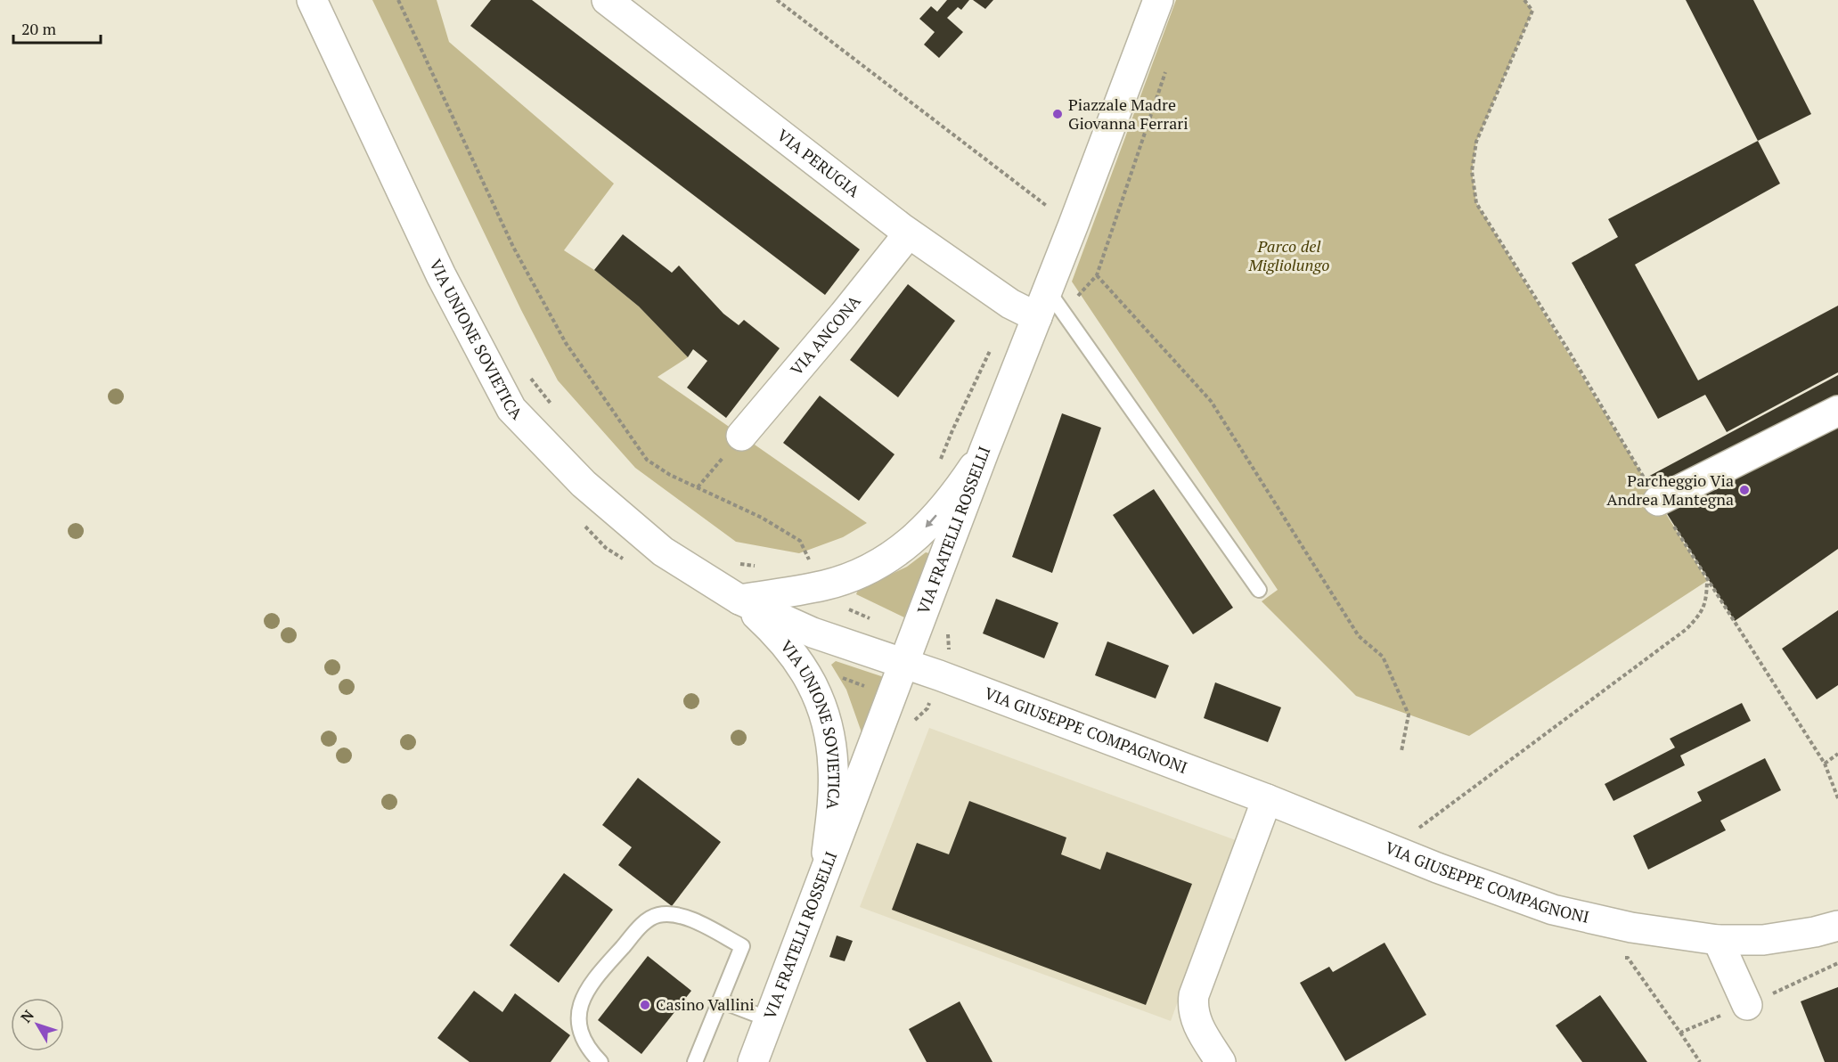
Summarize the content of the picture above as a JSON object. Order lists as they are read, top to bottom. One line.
{"streets":{"street":["VIA PERUGIA","VIA ANCONA","VIA UNIONE SOVIETICA","VIA FRATELLI ROSSELLI","VIA GIUSEPPE COMPAGNONI"]},"crossings":[["VIA PERUGIA","VIA ANCONA"],["VIA PERUGIA","VIA FRATELLI ROSSELLI"],["VIA UNIONE SOVIETICA","VIA FRATELLI ROSSELLI"],["VIA UNIONE SOVIETICA","VIA GIUSEPPE COMPAGNONI"],["VIA FRATELLI ROSSELLI","VIA GIUSEPPE COMPAGNONI"]],"parks":["Parco del Migliolungo"],"places":["Piazzale Madre Giovanna Ferrari","Parcheggio Via Andrea Mantegna","Casino Vallini"],"scale_bar":"20 m","north":"top left"}
